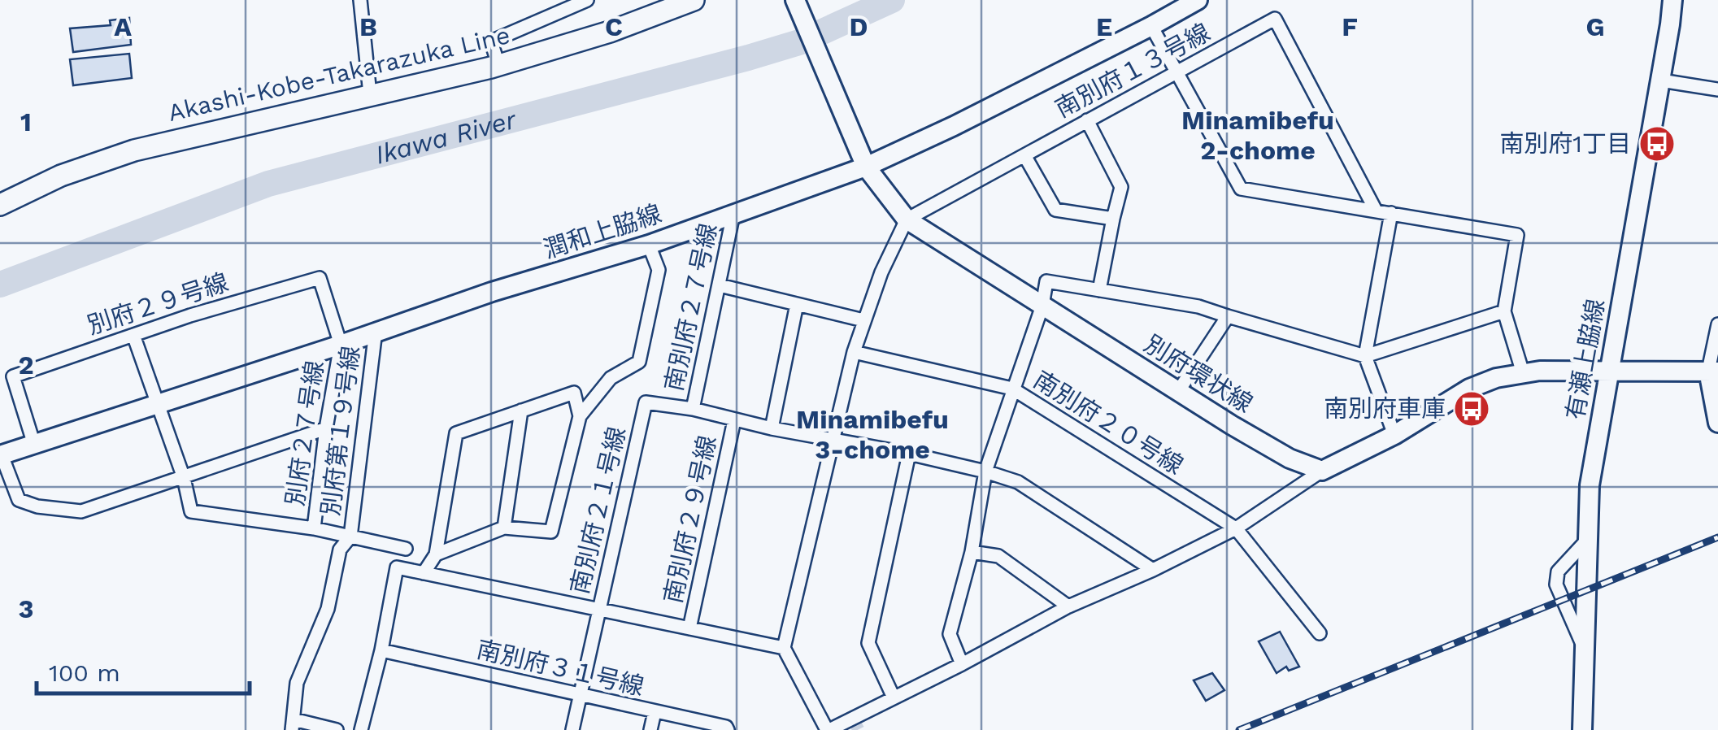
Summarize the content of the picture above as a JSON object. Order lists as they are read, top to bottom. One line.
{"streets":{"main road":["Akashi-Kobe-Takarazuka Line"],"street":["南別府１３号線","潤和上脇線","別府２９号線","南別府２７号線","有瀬上脇線","別府環状線","南別府２０号線","別府第１９号線","別府２７号線","南別府２１号線","南別府２９号線","南別府３１号線"]},"crossings":[["南別府１３号線","別府環状線"],["潤和上脇線","別府２９号線"],["潤和上脇線","南別府２７号線"],["潤和上脇線","別府環状線"],["潤和上脇線","別府第１９号線"],["潤和上脇線","別府２７号線"],["別府２９号線","別府２７号線"],["南別府２７号線","南別府２１号線"],["南別府２１号線","南別府２９号線"],["南別府２１号線","南別府３１号線"]],"districts":["Minamibefu 2-chome","Minamibefu 3-chome"],"water":["Ikawa River"],"places":{"bus stop":["南別府1丁目","南別府車庫"]},"scale_bar":"100 m","grid":{"columns":["A","B","C","D","E","F","G"],"rows":["1","2","3"]}}
